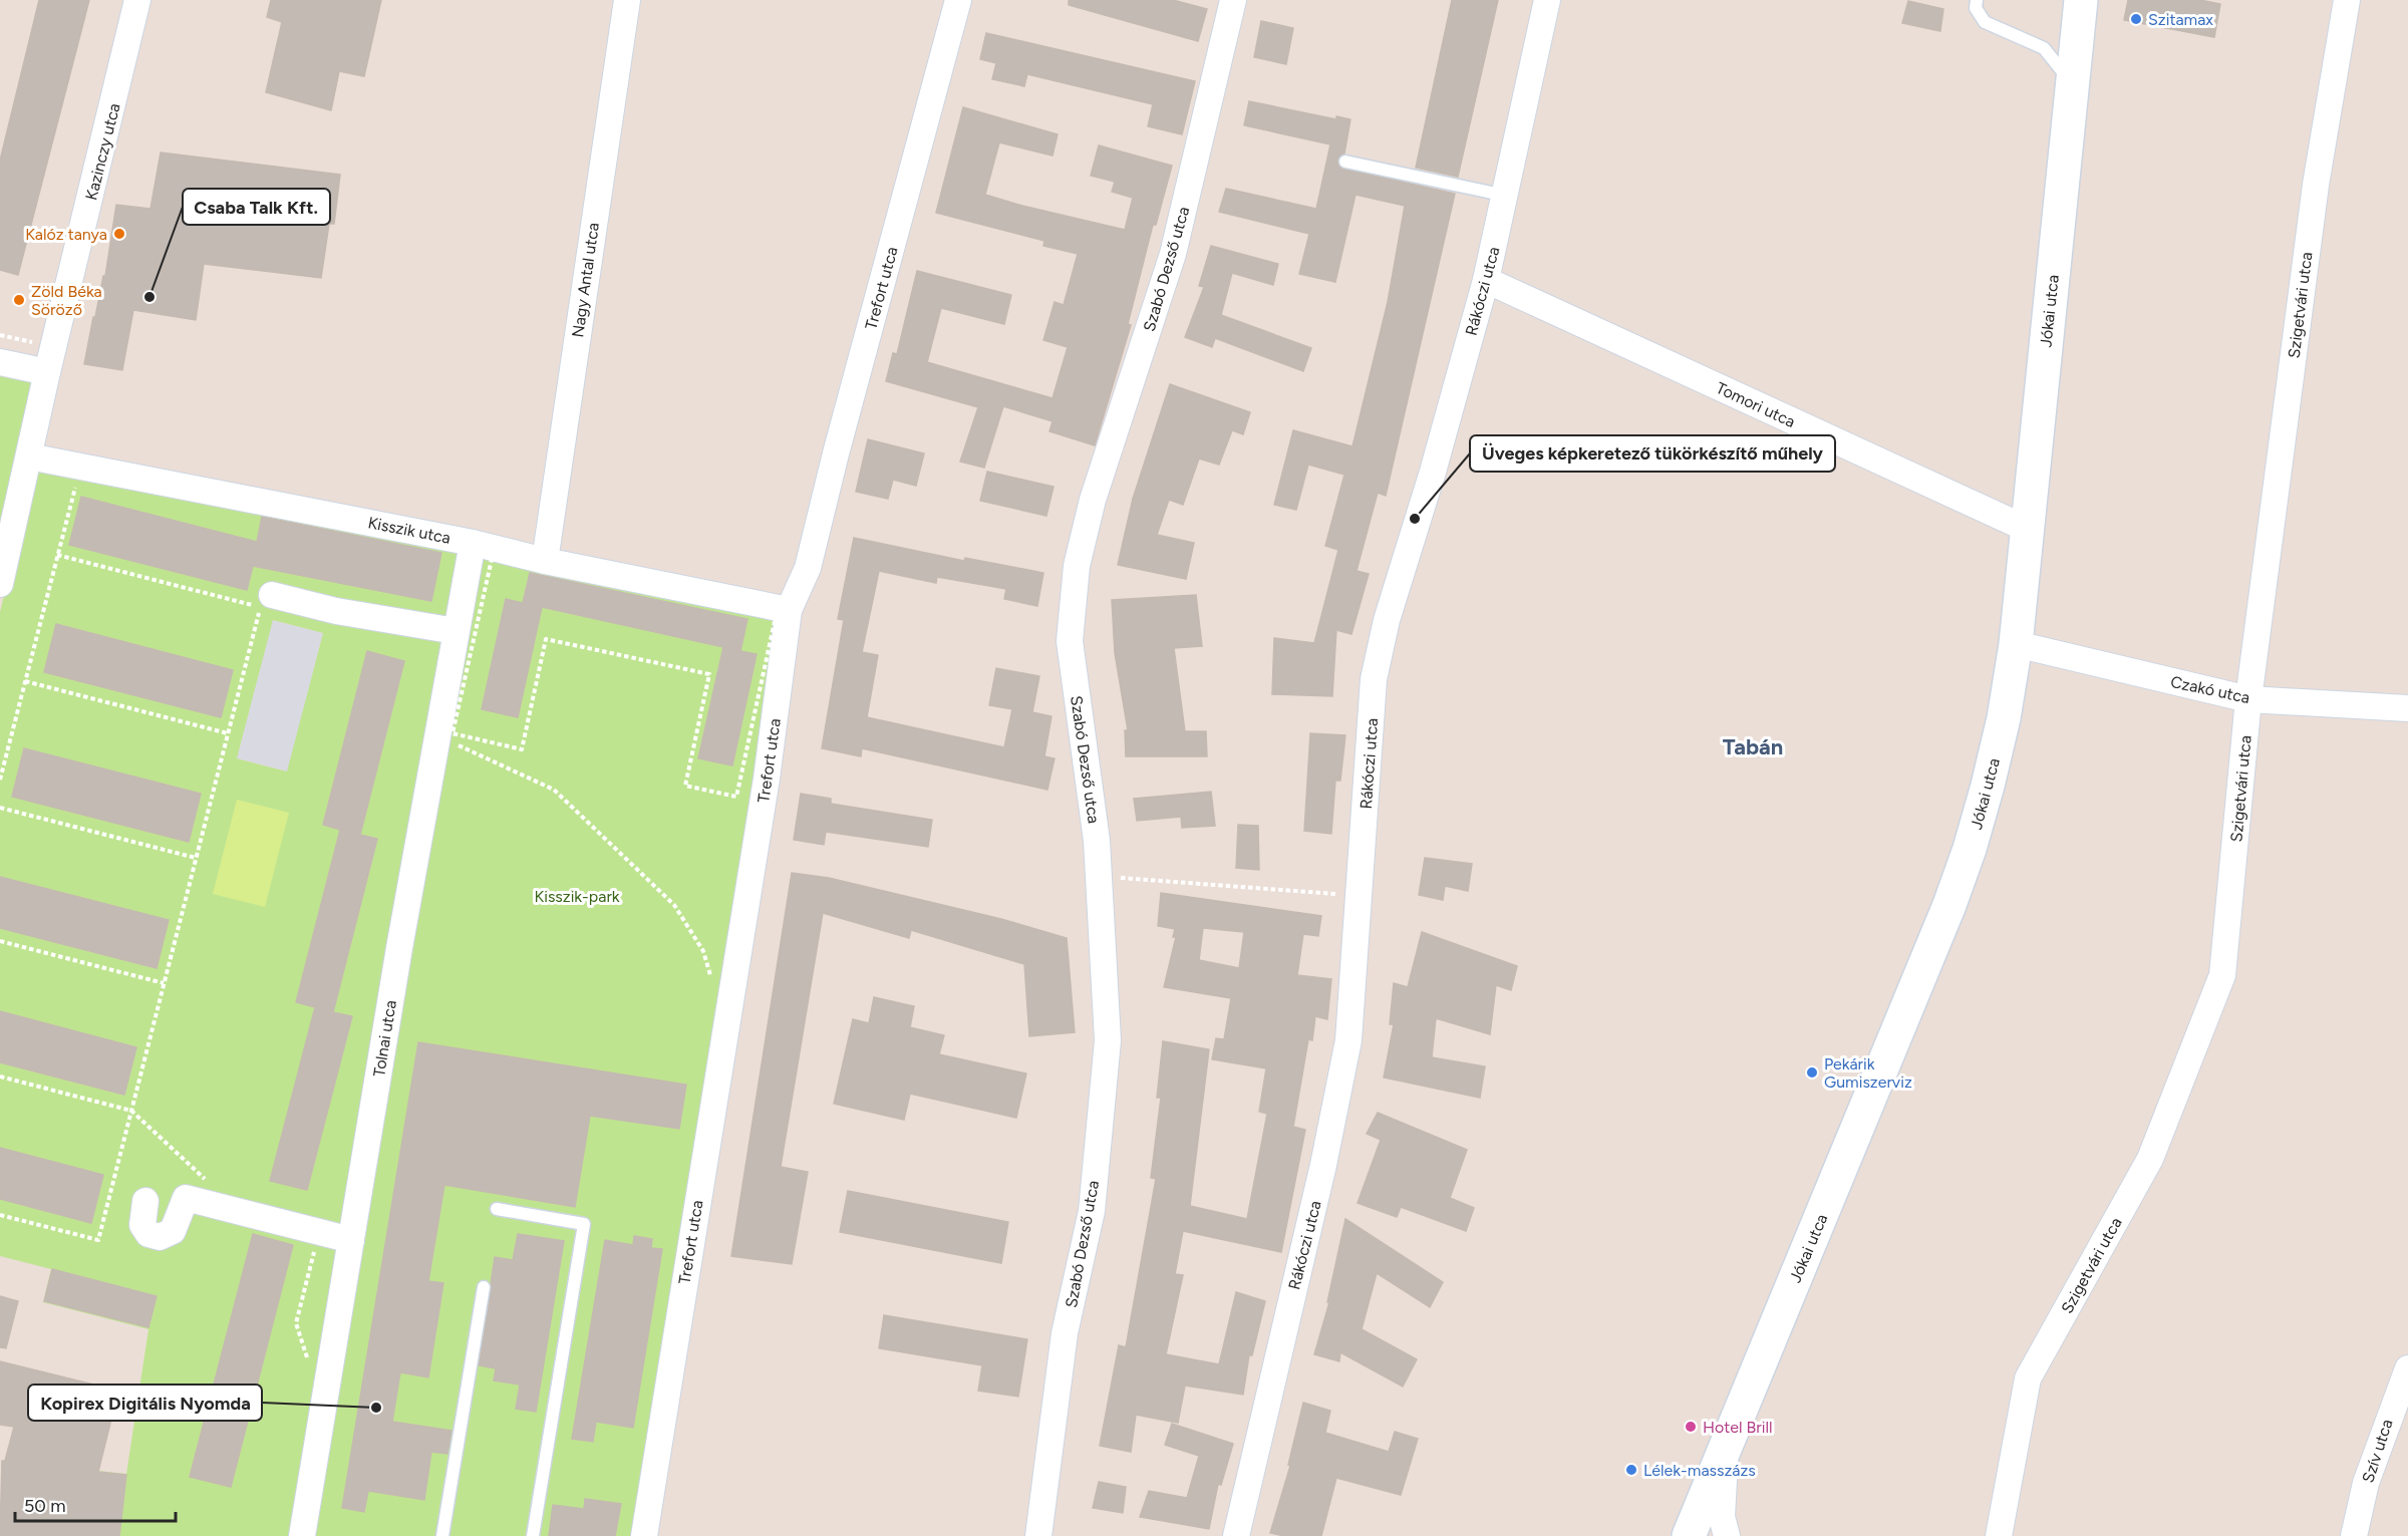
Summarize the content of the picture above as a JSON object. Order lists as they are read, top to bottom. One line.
{"streets":{"main road":["Jókai utca"],"street":["Kazinczy utca","Szabó Dezső utca","Nagy Antal utca","Trefort utca","Rákóczi utca","Szigetvári utca","Tomori utca","Kisszik utca","Czakó utca","Tolnai utca","Szív utca"]},"crossings":[["Kazinczy utca","Kisszik utca"],["Nagy Antal utca","Kisszik utca"],["Trefort utca","Kisszik utca"],["Rákóczi utca","Tomori utca"],["Szigetvári utca","Czakó utca"],["Jókai utca","Tomori utca"],["Jókai utca","Czakó utca"],["Kisszik utca","Tolnai utca"]],"districts":["Tabán"],"parks":["Kisszik-park"],"places":["Szitamax","Kalóz tanya","Csaba Talk Kft.","Zöld Béka Söröző","Üveges képkeretező tükörkészítő műhely","Pekárik Gumiszerviz","Kopirex Digitális Nyomda","Hotel Brill","Lélek-masszázs"],"scale_bar":"50 m"}
